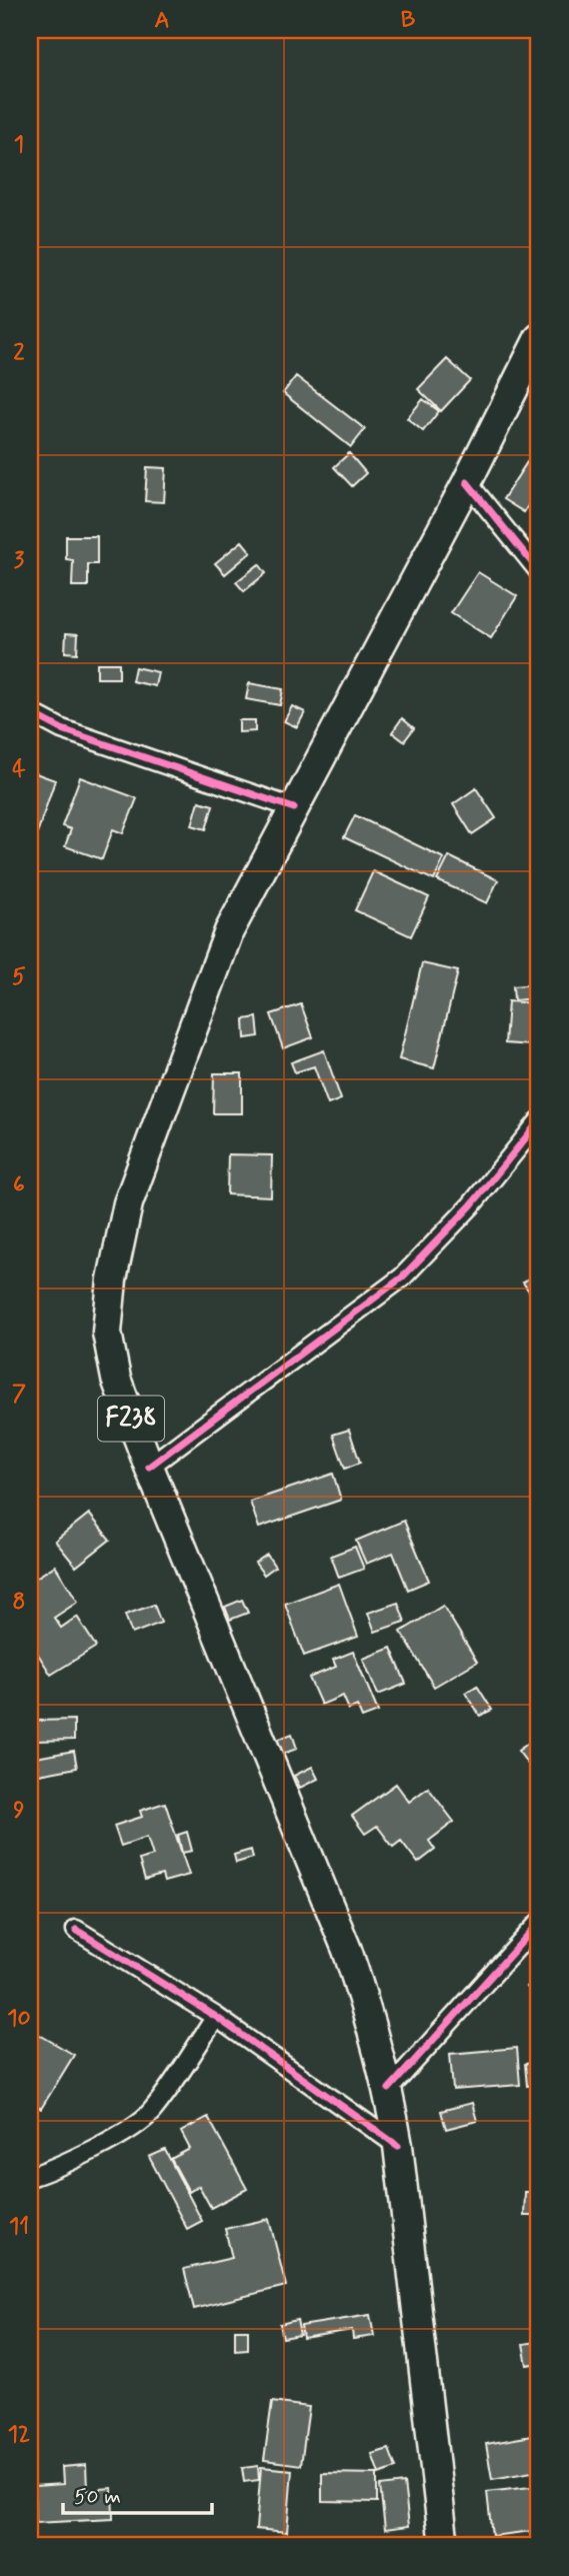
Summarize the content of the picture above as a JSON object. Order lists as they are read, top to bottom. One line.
{"streets":{"main road":["F238"]},"scale_bar":"50 m","grid":{"columns":["A","B"],"rows":["1","2","3","4","5","6","7","8","9","10","11","12"]}}
